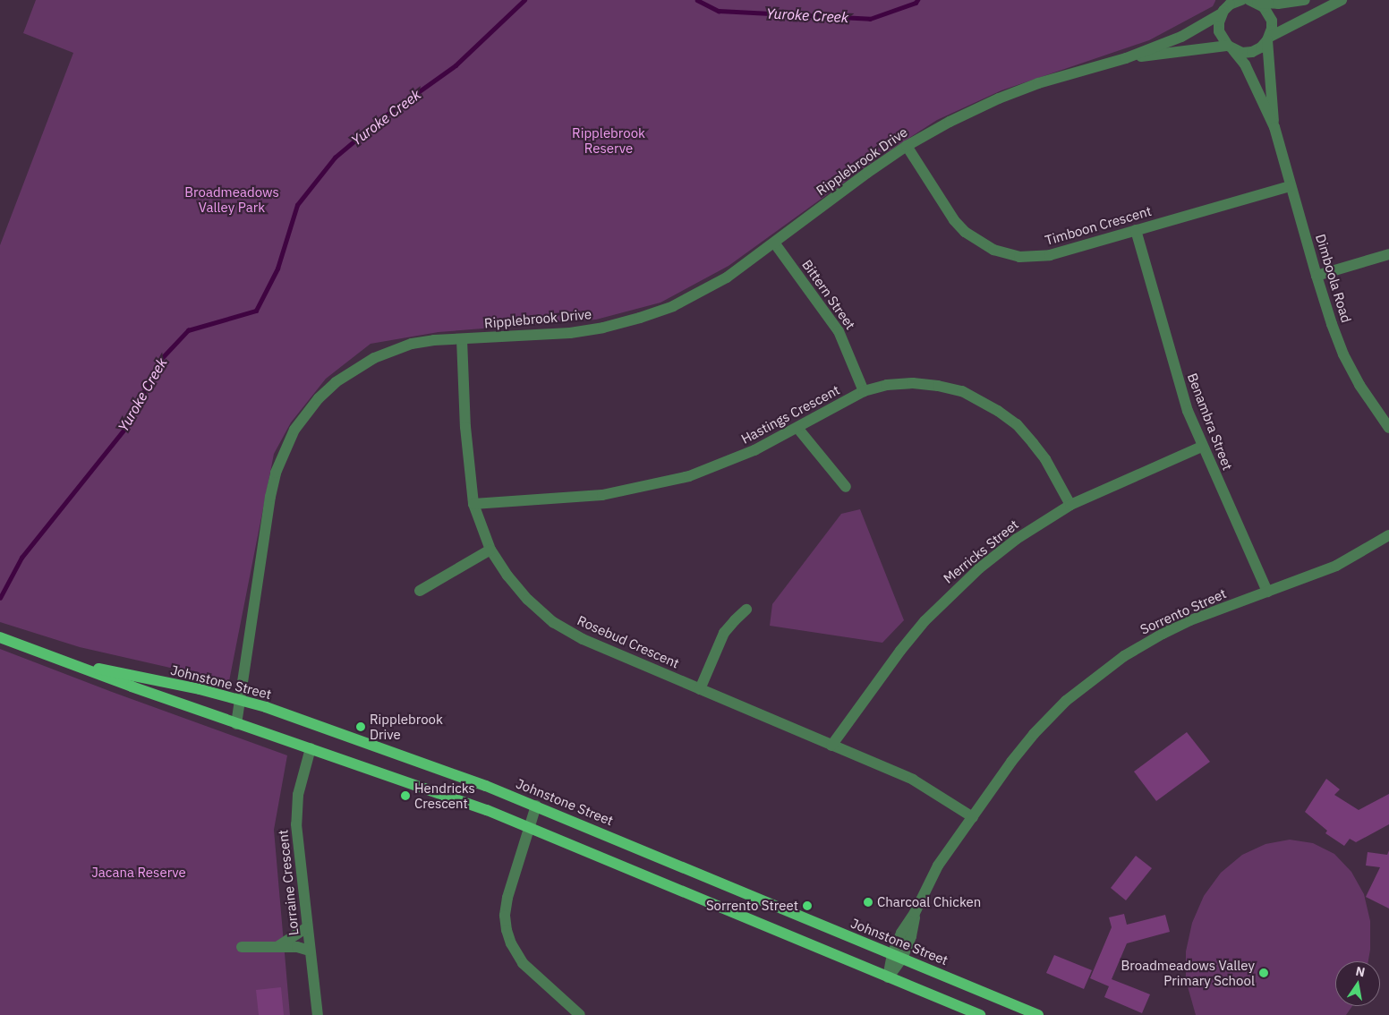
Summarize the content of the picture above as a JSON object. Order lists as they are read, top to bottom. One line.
{"streets":{"main road":["Johnstone Street"],"street":["Ripplebrook Drive","Timboon Crescent","Dimboola Road","Bittern Street","Hastings Crescent","Benambra Street","Merricks Street","Sorrento Street","Rosebud Crescent","Lorraine Crescent"]},"crossings":[["Ripplebrook Drive","Timboon Crescent"],["Ripplebrook Drive","Dimboola Road"],["Ripplebrook Drive","Bittern Street"],["Ripplebrook Drive","Rosebud Crescent"],["Ripplebrook Drive","Johnstone Street"],["Timboon Crescent","Dimboola Road"],["Timboon Crescent","Benambra Street"],["Bittern Street","Hastings Crescent"],["Hastings Crescent","Merricks Street"],["Hastings Crescent","Rosebud Crescent"],["Benambra Street","Merricks Street"],["Benambra Street","Sorrento Street"],["Merricks Street","Rosebud Crescent"],["Sorrento Street","Rosebud Crescent"],["Sorrento Street","Johnstone Street"],["Johnstone Street","Lorraine Crescent"]],"water":["Yuroke Creek"],"parks":["Ripplebrook Reserve","Broadmeadows Valley Park","Jacana Reserve"],"places":["Ripplebrook Drive","Hendricks Crescent","Charcoal Chicken","Sorrento Street","Broadmeadows Valley Primary School"],"north":"top"}
